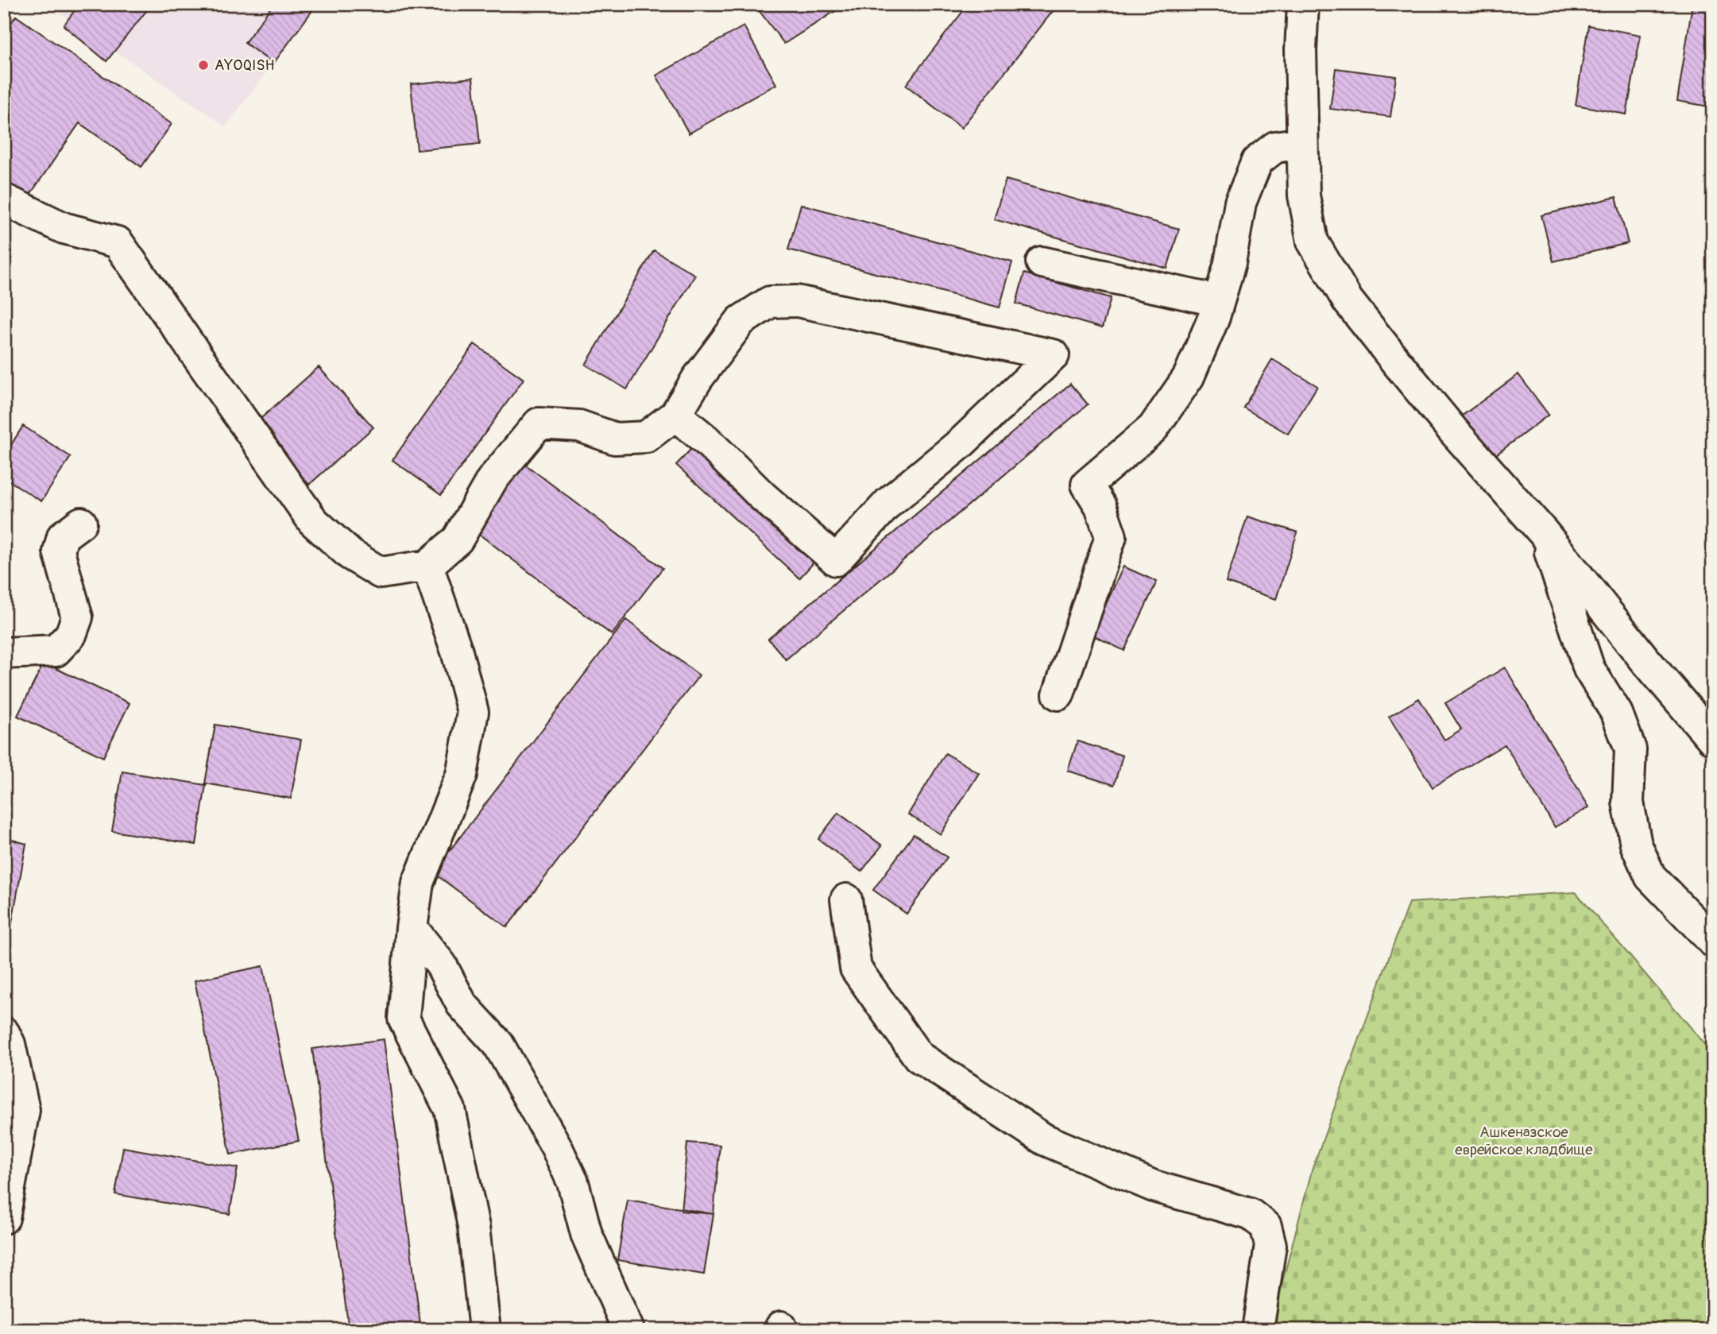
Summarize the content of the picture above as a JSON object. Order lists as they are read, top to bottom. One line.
{"parks":["Ашкеназское еврейское кладбище"],"places":["AYOQISH"]}
